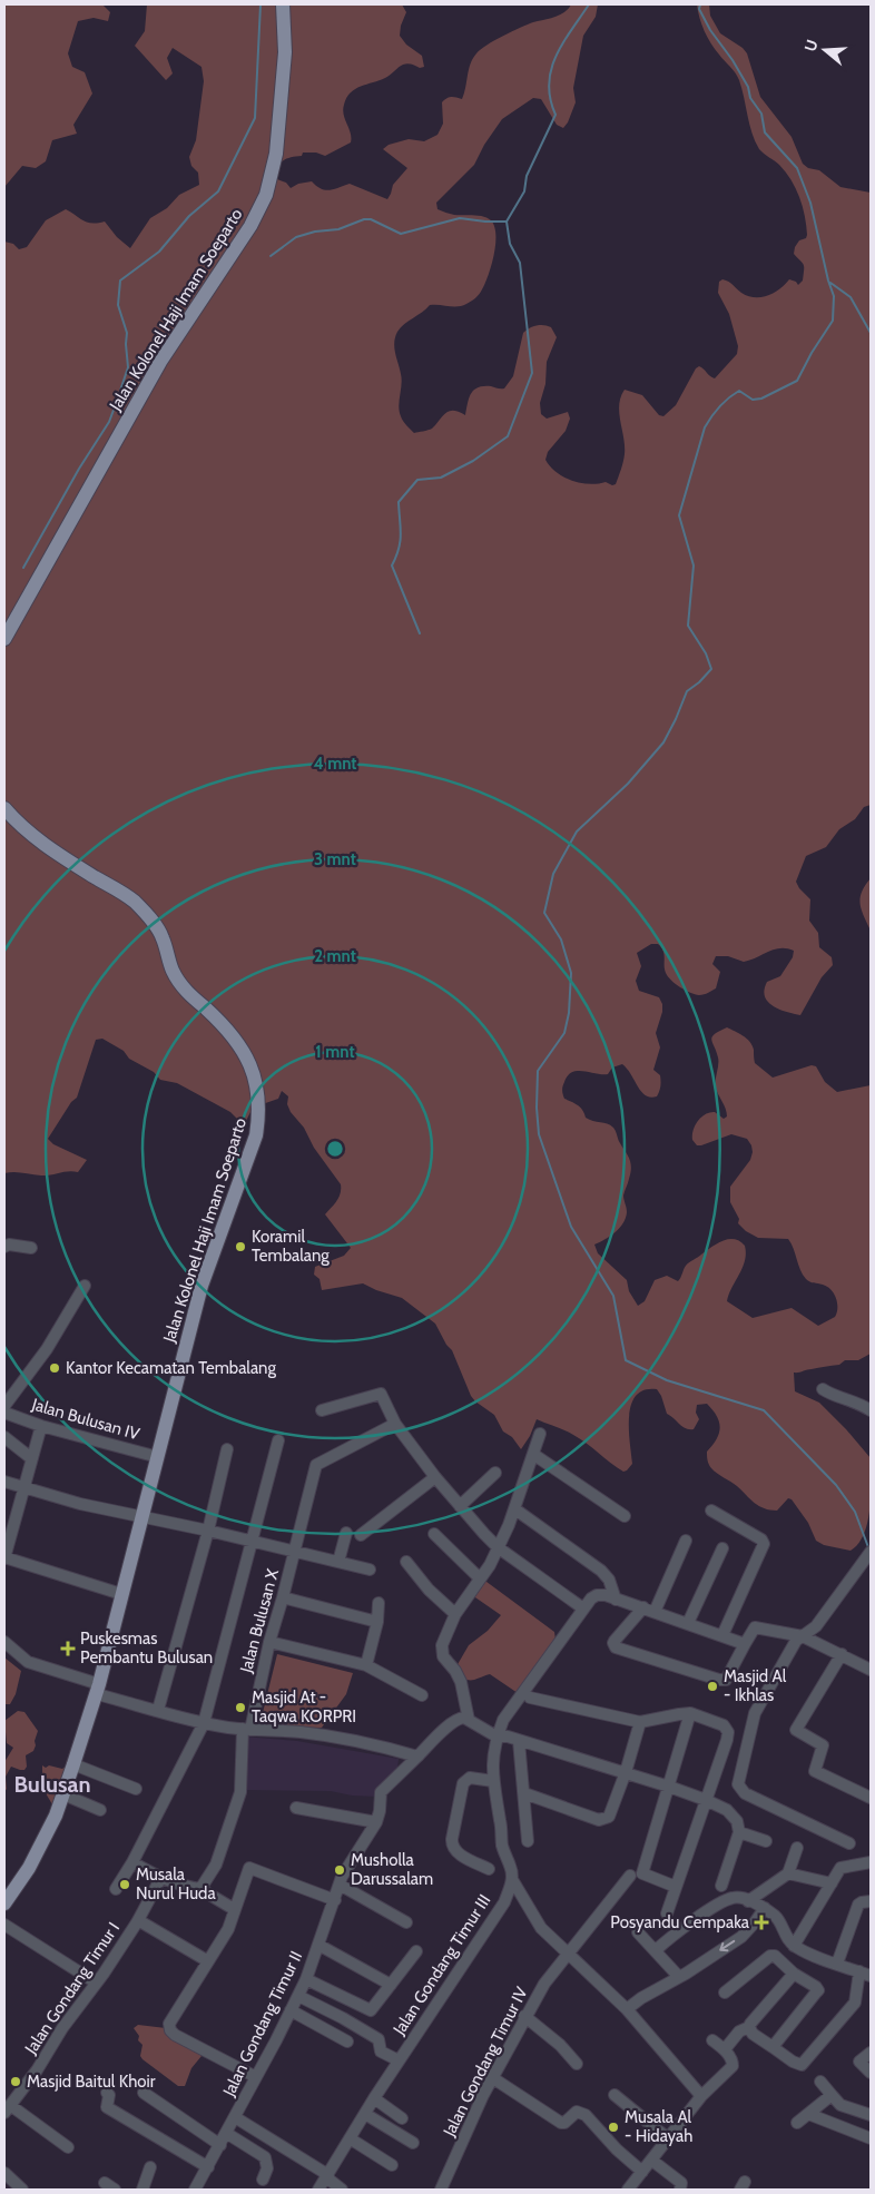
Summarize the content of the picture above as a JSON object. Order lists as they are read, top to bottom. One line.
{"streets":{"main road":["Jalan Kolonel Haji Imam Soeparto"],"street":["Jalan Bulusan IV","Jalan Bulusan X","Jalan Gondang Timur III","Jalan Gondang Timur I","Jalan Gondang Timur II","Jalan Gondang Timur IV"]},"crossings":[["Jalan Kolonel Haji Imam Soeparto","Jalan Bulusan IV"]],"districts":["Bulusan"],"places":{"other":["Koramil Tembalang","Kantor Kecamatan Tembalang","Masjid Al - Ikhlas","Masjid At - Taqwa KORPRI","Musholla Darussalam","Musala Nurul Huda","Masjid Baitul Khoir","Musala Al - Hidayah"],"health":["Puskesmas Pembantu Bulusan","Posyandu Cempaka"]},"north":"left","rings":["4 mnt","3 mnt","2 mnt","1 mnt"]}
